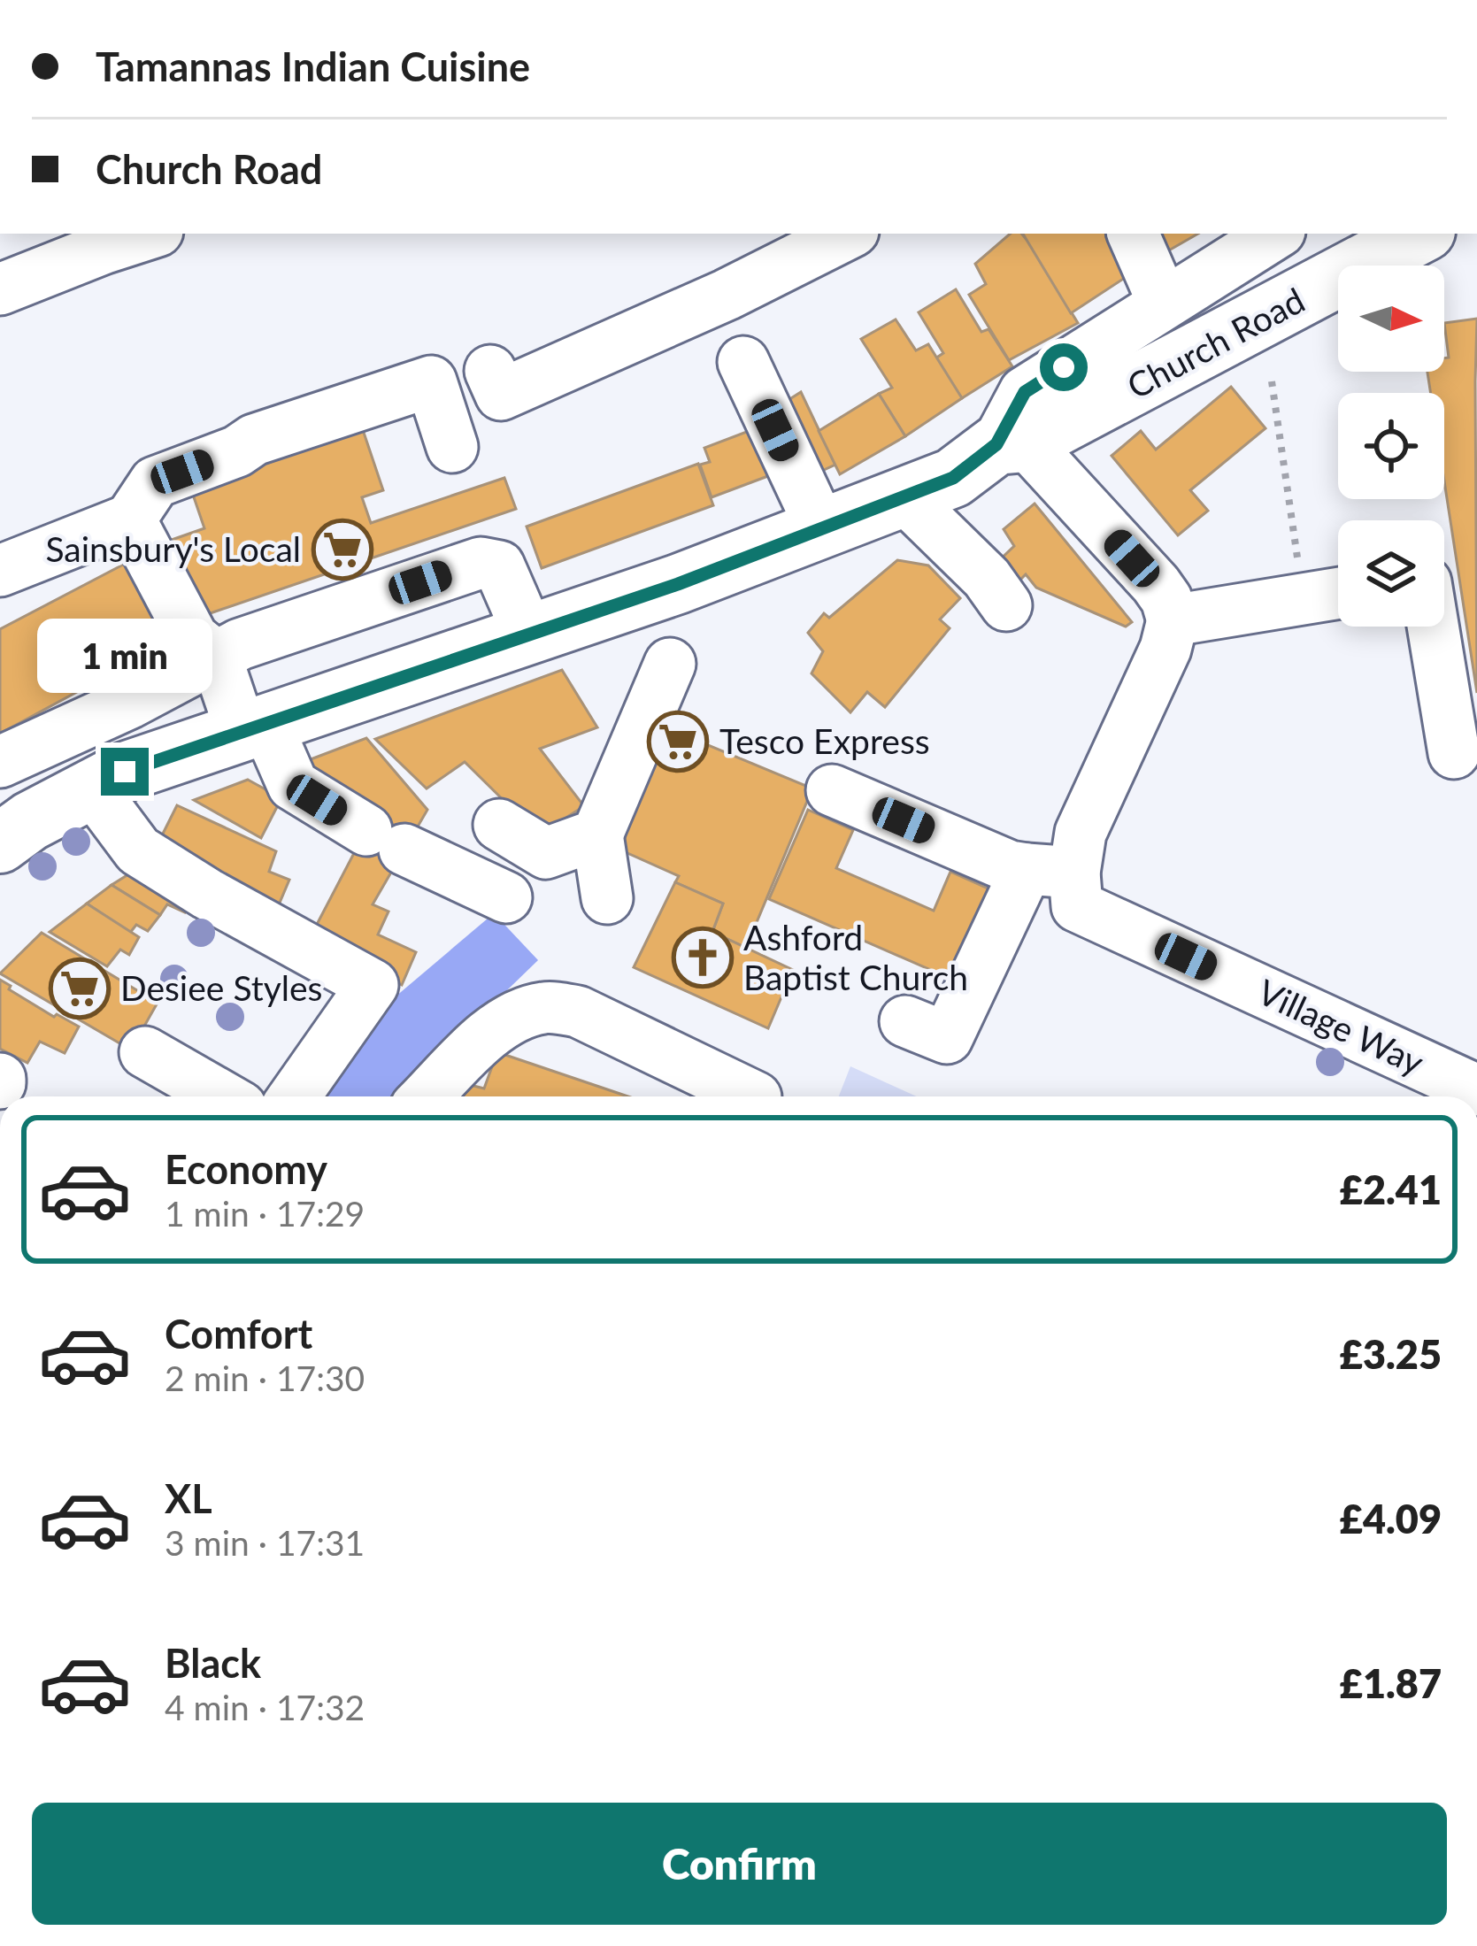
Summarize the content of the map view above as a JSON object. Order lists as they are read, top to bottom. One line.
{"streets":{"main road":["Church Road"],"street":["Village Way"]},"places":{"supermarket":["Sainsbury's Local","Tesco Express","Desiee Styles"],"church":["Ashford Baptist Church"]},"north":"right","page":{"banner":["Tamannas Indian Cuisine","Church Road"],"bubble":"1 min","list":[{"name":"Economy","note":"1 min · 17:29","value":"£2.41"},{"name":"Comfort","note":"2 min · 17:30","value":"£3.25"},{"name":"XL","note":"3 min · 17:31","value":"£4.09"},{"name":"Black","note":"4 min · 17:32","value":"£1.87"}],"buttons":"Confirm"}}
